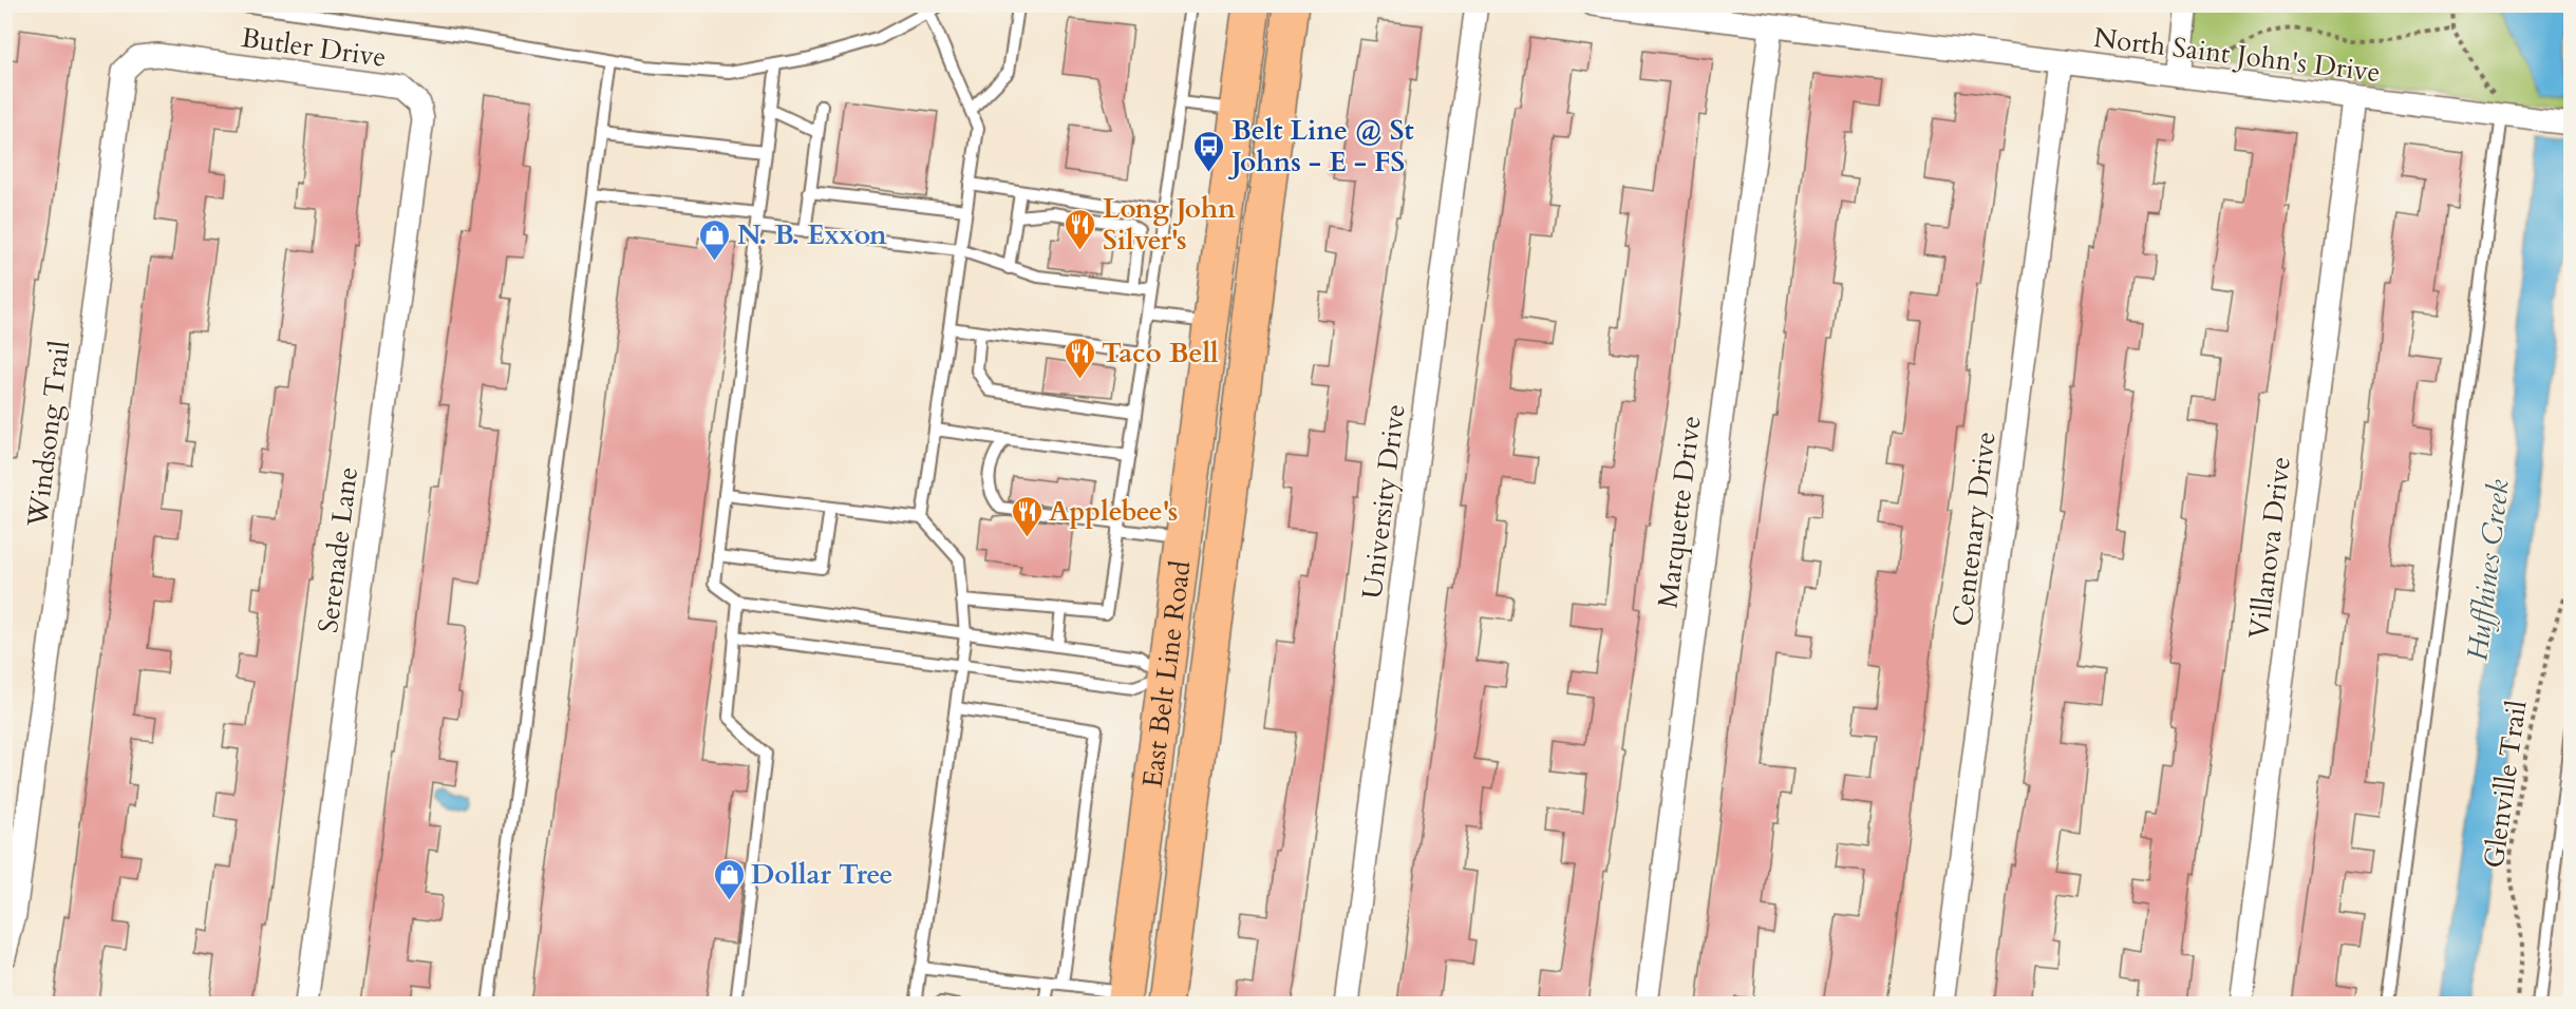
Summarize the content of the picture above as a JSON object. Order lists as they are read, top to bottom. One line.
{"streets":{"main road":["East Belt Line Road"],"street":["Butler Drive","North Saint John's Drive","Windsong Trail","University Drive","Marquette Drive","Centenary Drive","Villanova Drive","Serenade Lane"],"path":["Glenville Trail"]},"crossings":[["Butler Drive","Windsong Trail"],["Butler Drive","Serenade Lane"],["North Saint John's Drive","Marquette Drive"],["North Saint John's Drive","Centenary Drive"],["North Saint John's Drive","Villanova Drive"]],"water":["Huffhines Creek"],"places":{"bus stop":["Belt Line @ St Johns - E - FS"],"restaurant":["Long John Silver's","Taco Bell","Applebee's"],"shop":["N. B. Exxon","Dollar Tree"]}}
